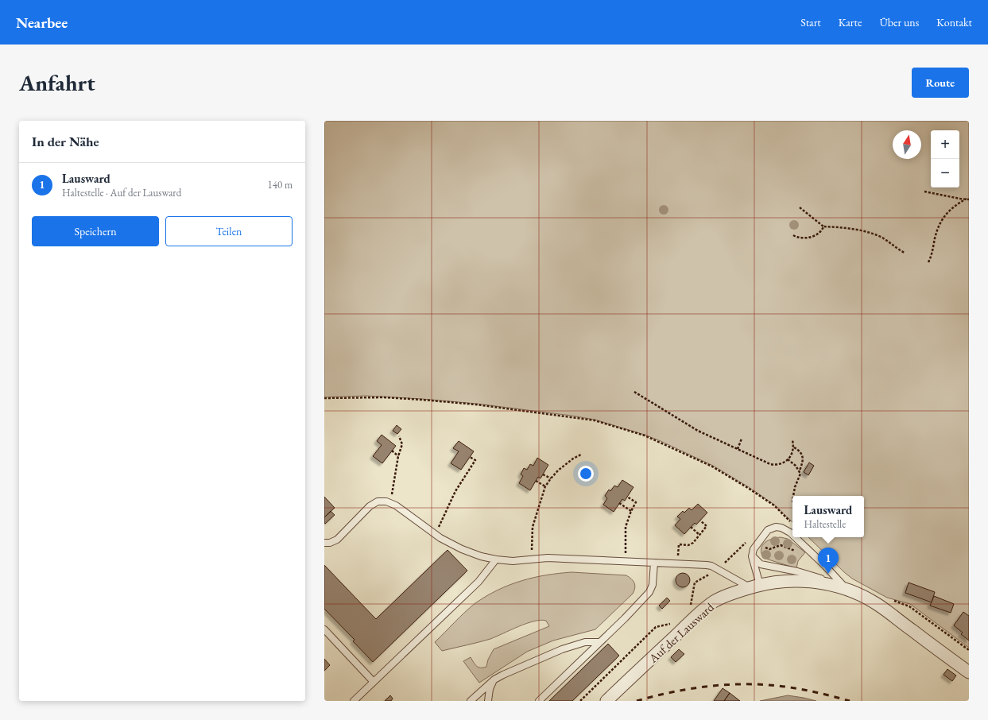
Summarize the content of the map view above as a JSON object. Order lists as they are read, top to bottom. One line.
{"streets":{"street":["Auf der Lausward"]},"north":"top","page":{"header":"Nearbee","nav":["Start","Karte","Über uns","Kontakt"],"buttons":["Route",["Speichern","Teilen"]],"title":"Anfahrt","heading":"In der Nähe","map_buttons":["+","−"],"list":[{"mark":"1","name":"Lausward","note":"Haltestelle · Auf der Lausward","value":"140 m"}],"popup":["Lausward","Haltestelle"],"pins":"1"}}
